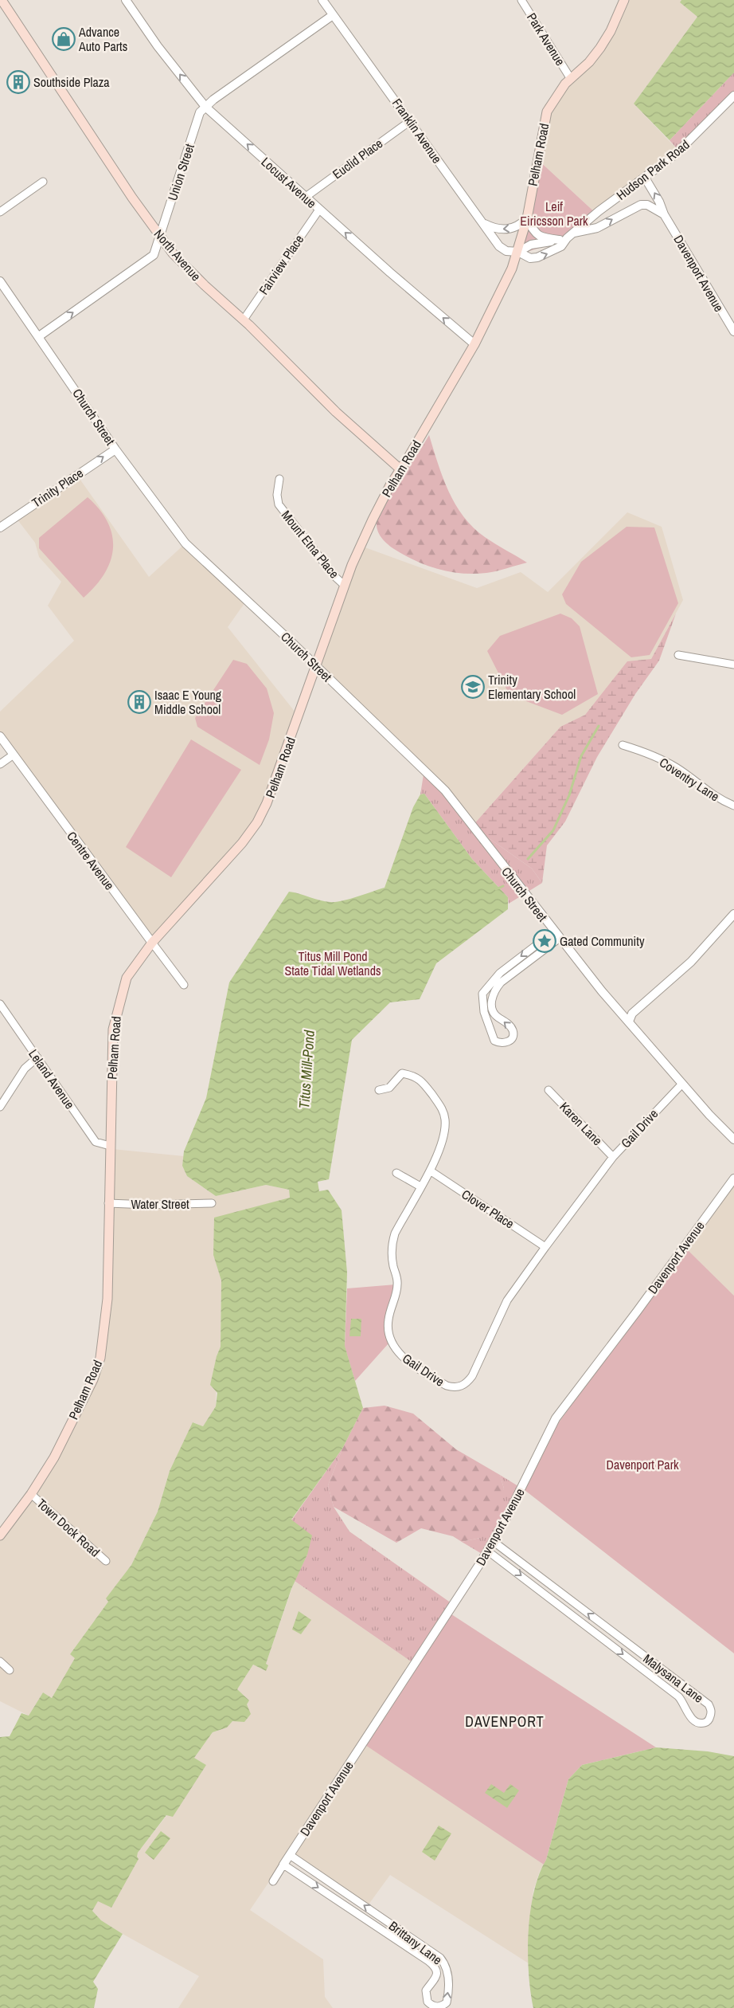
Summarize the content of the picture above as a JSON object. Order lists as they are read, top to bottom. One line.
{"streets":{"main road":["Pelham Road","North Avenue"],"street":["Park Avenue","Franklin Avenue","Euclid Place","Hudson Park Road","Union Street","Locust Avenue","Fairview Place","Davenport Avenue","Church Street","Trinity Place","Mount Etna Place","Coventry Lane","Centre Avenue","Leland Avenue","Karen Lane","Gail Drive","Water Street","Clover Place","Town Dock Road","Malysana Lane","Brittany Lane"]},"crossings":[["Park Avenue","Pelham Road"],["Franklin Avenue","Pelham Road"],["Franklin Avenue","Euclid Place"],["Franklin Avenue","Hudson Park Road"],["Franklin Avenue","Union Street"],["Pelham Road","Hudson Park Road"],["Pelham Road","Locust Avenue"],["Pelham Road","North Avenue"],["Pelham Road","Church Street"],["Pelham Road","Mount Etna Place"],["Pelham Road","Centre Avenue"],["Pelham Road","Leland Avenue"],["Pelham Road","Water Street"],["Pelham Road","Town Dock Road"],["Euclid Place","Locust Avenue"],["Hudson Park Road","Davenport Avenue"],["Union Street","Locust Avenue"],["Union Street","North Avenue"],["Union Street","Church Street"],["Locust Avenue","Fairview Place"],["North Avenue","Fairview Place"],["Davenport Avenue","Malysana Lane"],["Davenport Avenue","Brittany Lane"],["Church Street","Trinity Place"],["Karen Lane","Gail Drive"],["Gail Drive","Clover Place"]],"one_way":["Locust Avenue","Trinity Place"],"districts":["DAVENPORT"],"water":["Titus Mill-Pond"],"parks":["Leif Eiricsson Park","Titus Mill Pond State Tidal Wetlands","Davenport Park"],"places":{"shop":["Advance Auto Parts"],"building":["Southside Plaza","Isaac E Young Middle School"],"school or university":["Trinity Elementary School"],"place":["Gated Community"]}}
